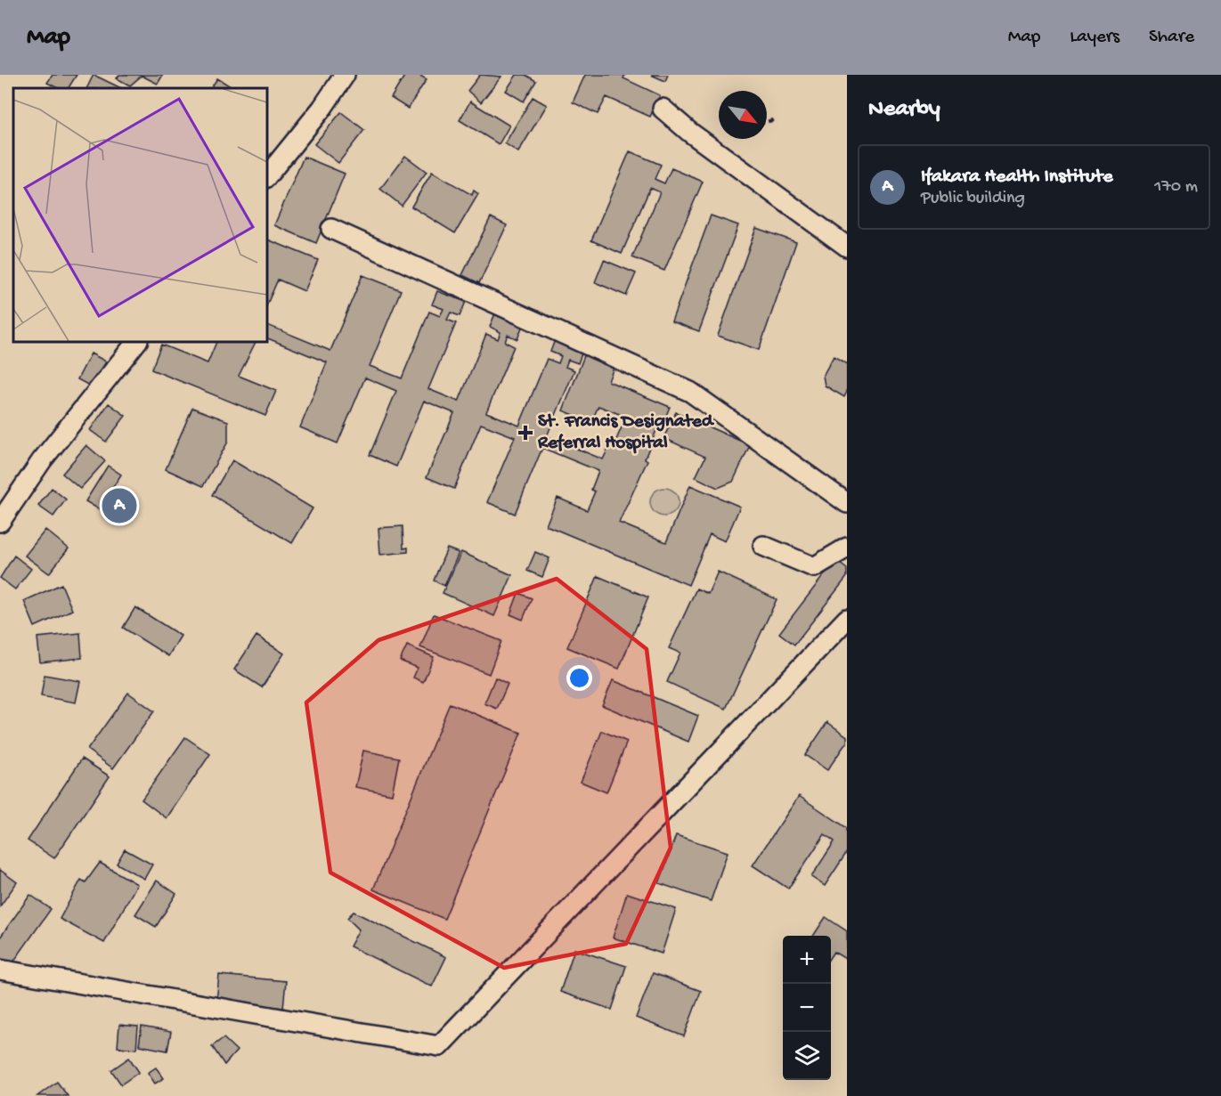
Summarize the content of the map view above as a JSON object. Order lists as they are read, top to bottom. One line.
{"places":{"health":["St. Francis Designated Referral Hospital"]},"north":"bottom right","page":{"header":"Map","nav":["Map","Layers","Share"],"heading":"Nearby","list":[{"mark":"A","name":"Ifakara Health Institute","note":"Public building","value":"170 m"}],"pins":"A","map_buttons":["+","−"]}}
